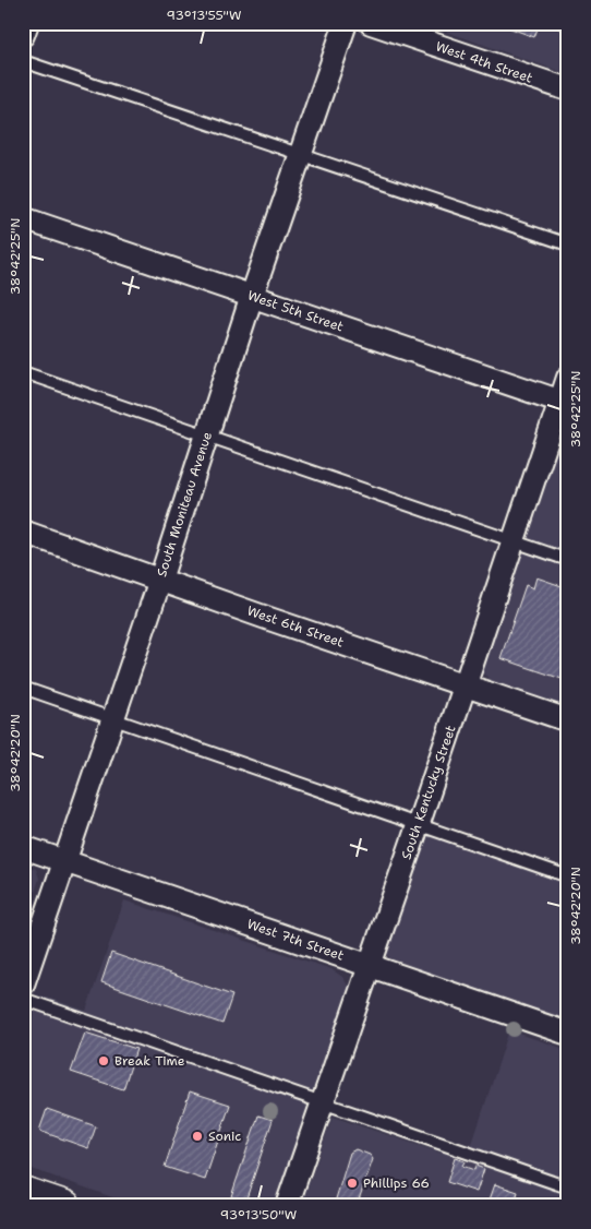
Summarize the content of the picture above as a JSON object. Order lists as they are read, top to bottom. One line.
{"streets":{"street":["West 4th Street","West 5th Street","South Moniteau Avenue","West 6th Street","South Kentucky Street","West 7th Street"]},"crossings":[["West 5th Street","South Moniteau Avenue"],["West 5th Street","South Kentucky Street"],["South Moniteau Avenue","West 6th Street"],["South Moniteau Avenue","West 7th Street"],["West 6th Street","South Kentucky Street"],["South Kentucky Street","West 7th Street"]],"places":["Break Time","Sonic","Phillips 66"],"coordinates":["93°13'55\"W","38°42'25\"N","38°42'20\"N","93°13'50\"W"]}
